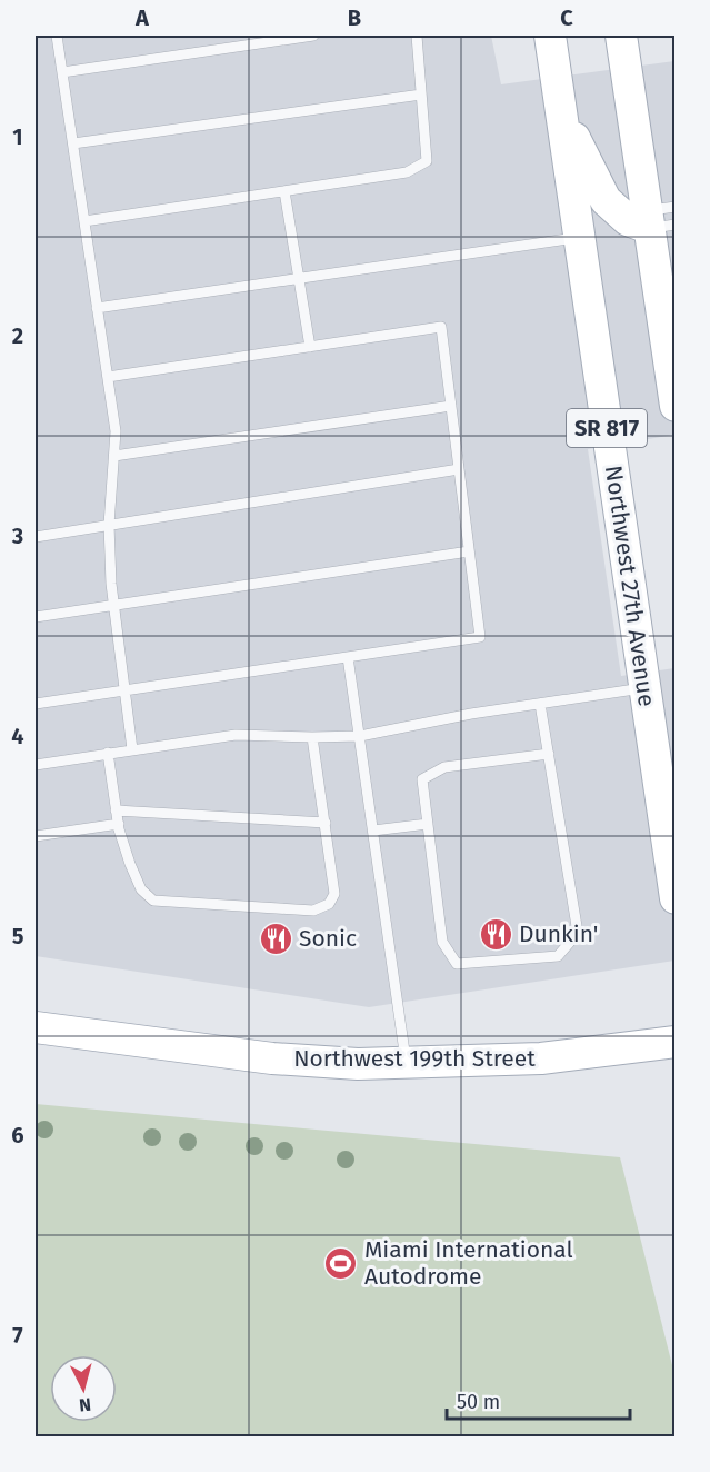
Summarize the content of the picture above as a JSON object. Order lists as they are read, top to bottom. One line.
{"streets":{"main road":["SR 817","Northwest 27th Avenue","Northwest 199th Street"]},"places":{"restaurant":["Dunkin'","Sonic"],"sports":["Miami International Autodrome"]},"scale_bar":"50 m","north":"bottom","grid":{"columns":["A","B","C"],"rows":["1","2","3","4","5","6","7"]}}
